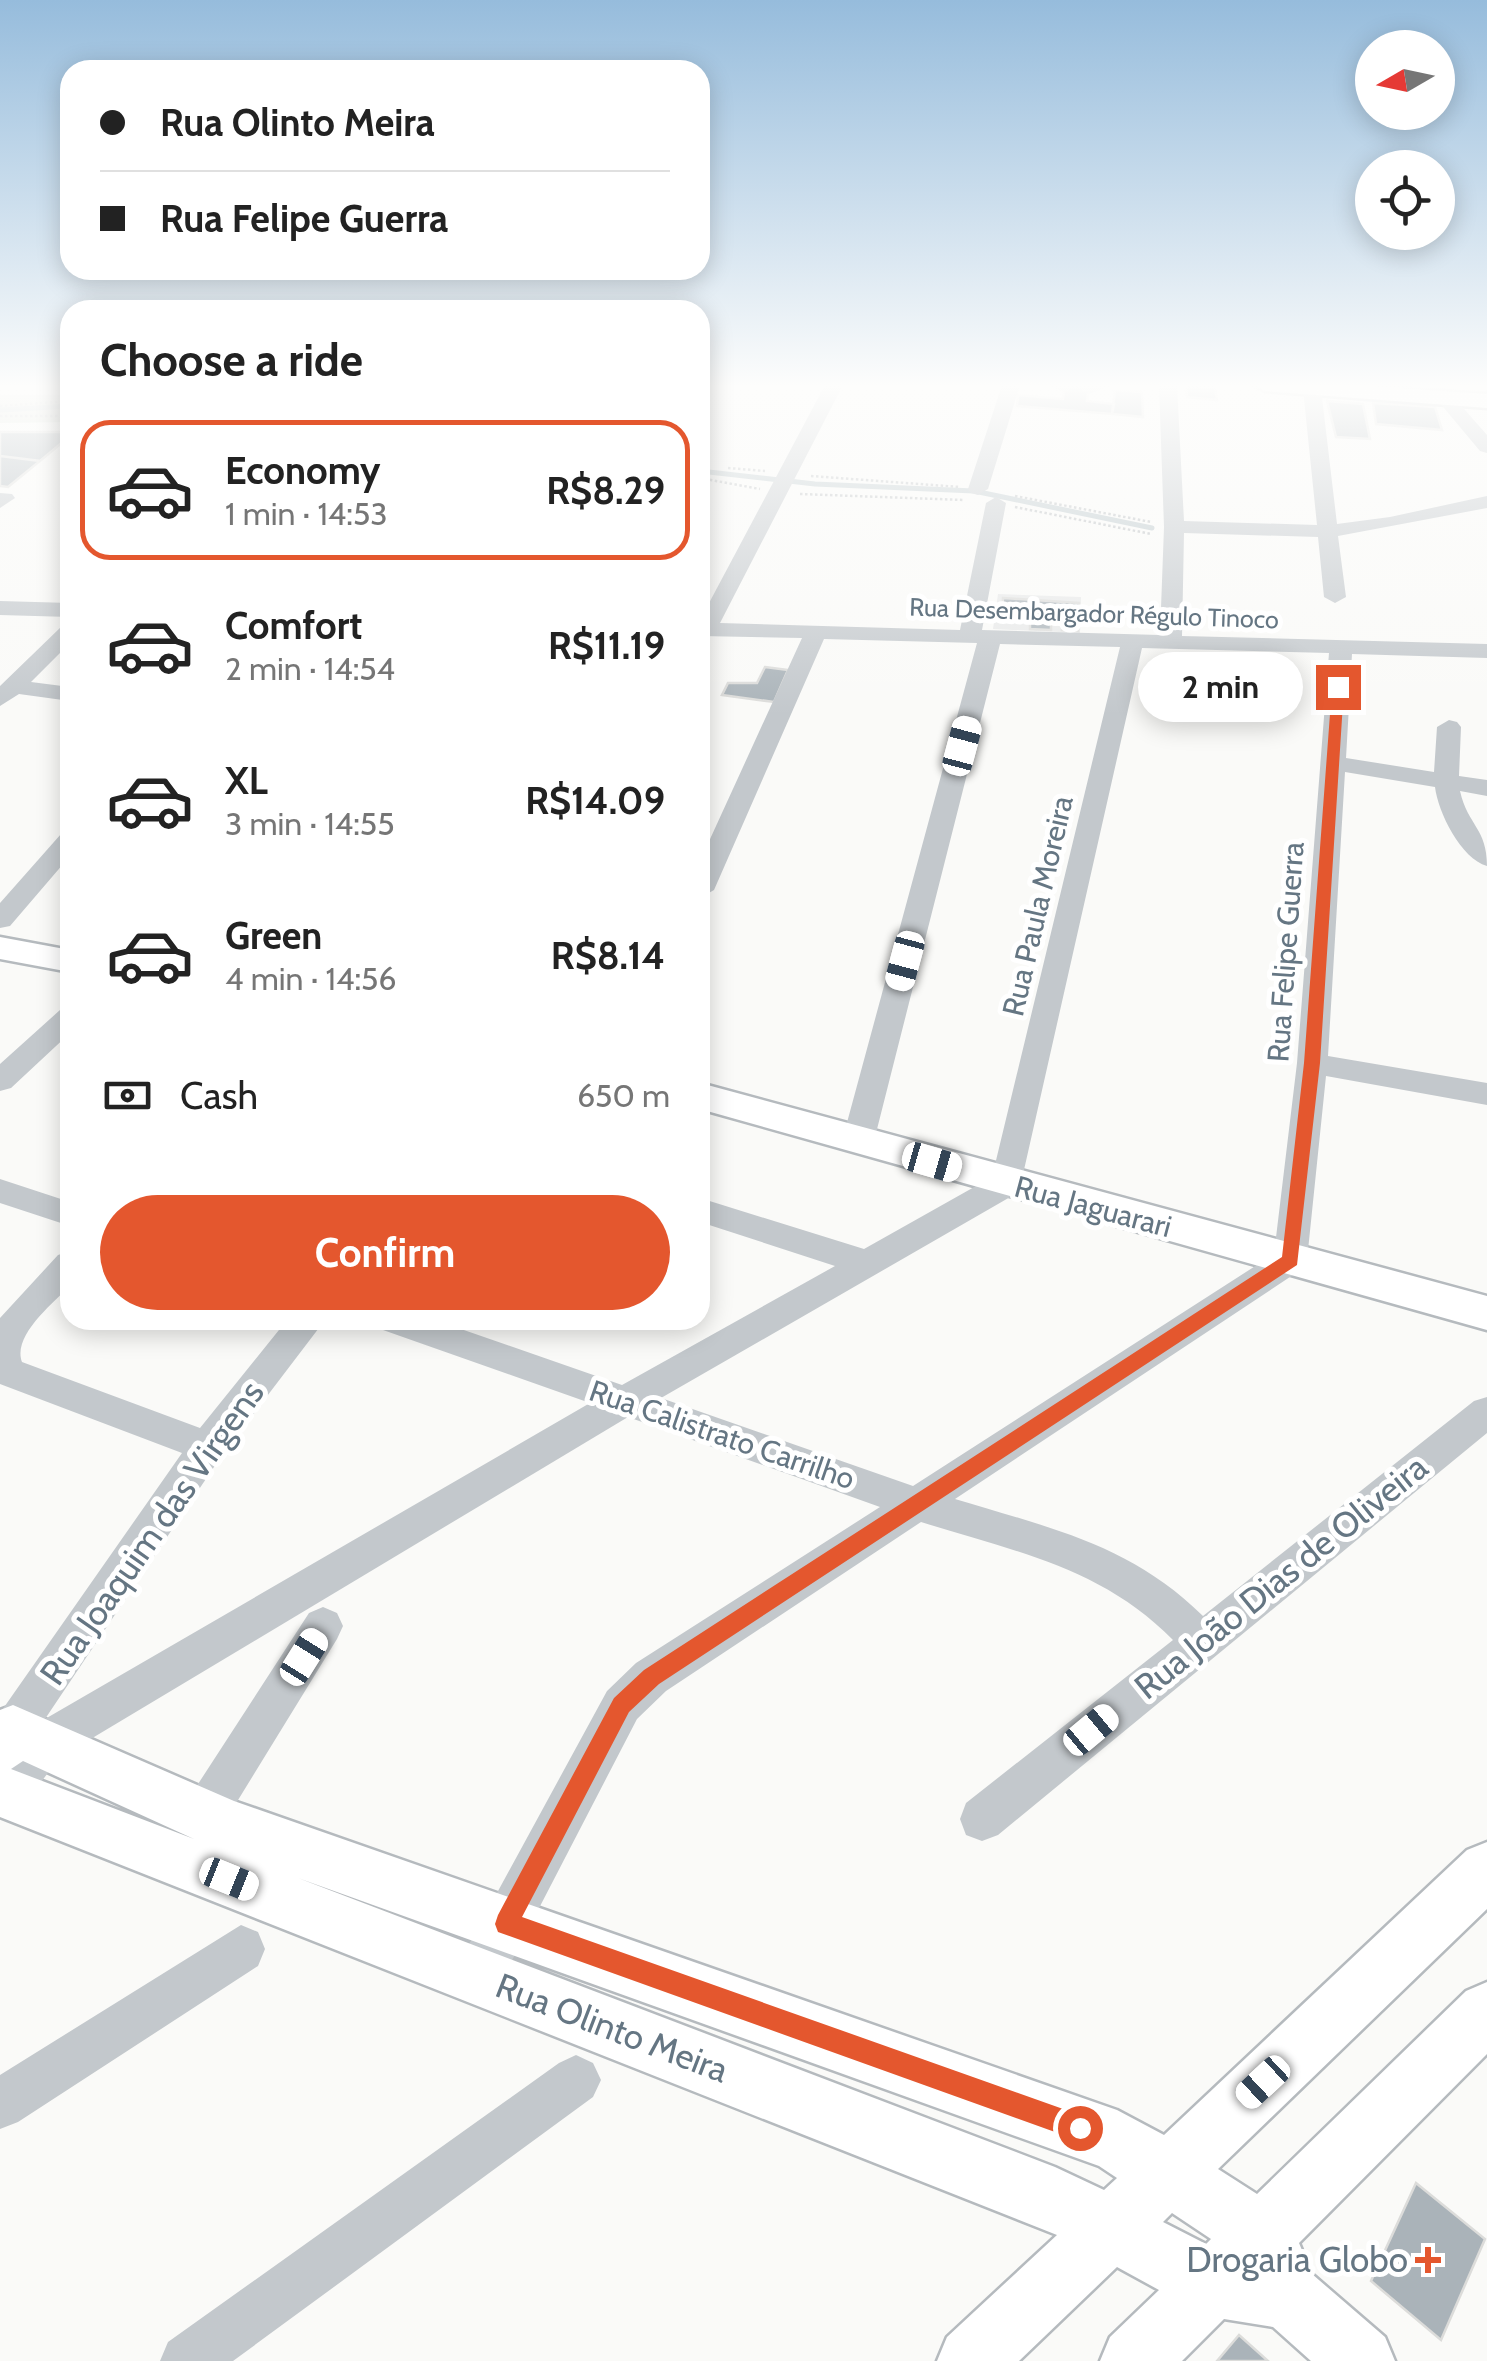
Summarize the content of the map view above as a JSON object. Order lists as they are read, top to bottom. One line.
{"streets":{"main road":["Rua Jaguarari","Rua Olinto Meira"],"street":["Rua Desembargador Régulo Tinoco","Rua Paula Moreira","Rua Felipe Guerra","Rua Calistrato Carrilho","Rua Joaquim das Virgens","Rua João Dias de Oliveira"]},"crossings":[["Rua Desembargador Régulo Tinoco","Rua Paula Moreira"],["Rua Desembargador Régulo Tinoco","Rua Felipe Guerra"],["Rua Paula Moreira","Rua Jaguarari"],["Rua Felipe Guerra","Rua Jaguarari"],["Rua Calistrato Carrilho","Rua João Dias de Oliveira"],["Rua Joaquim das Virgens","Rua Olinto Meira"]],"places":{"health":["Drogaria Globo"]},"north":"left","page":{"banner":["Rua Olinto Meira","Rua Felipe Guerra"],"heading":"Choose a ride","list":[{"name":"Economy","note":"1 min · 14:53","value":"R$8.29"},{"name":"Comfort","note":"2 min · 14:54","value":"R$11.19"},{"name":"XL","note":"3 min · 14:55","value":"R$14.09"},{"name":"Green","note":"4 min · 14:56","value":"R$8.14"}],"bubble":"2 min","pay":["Cash","650 m"],"buttons":"Confirm"}}
